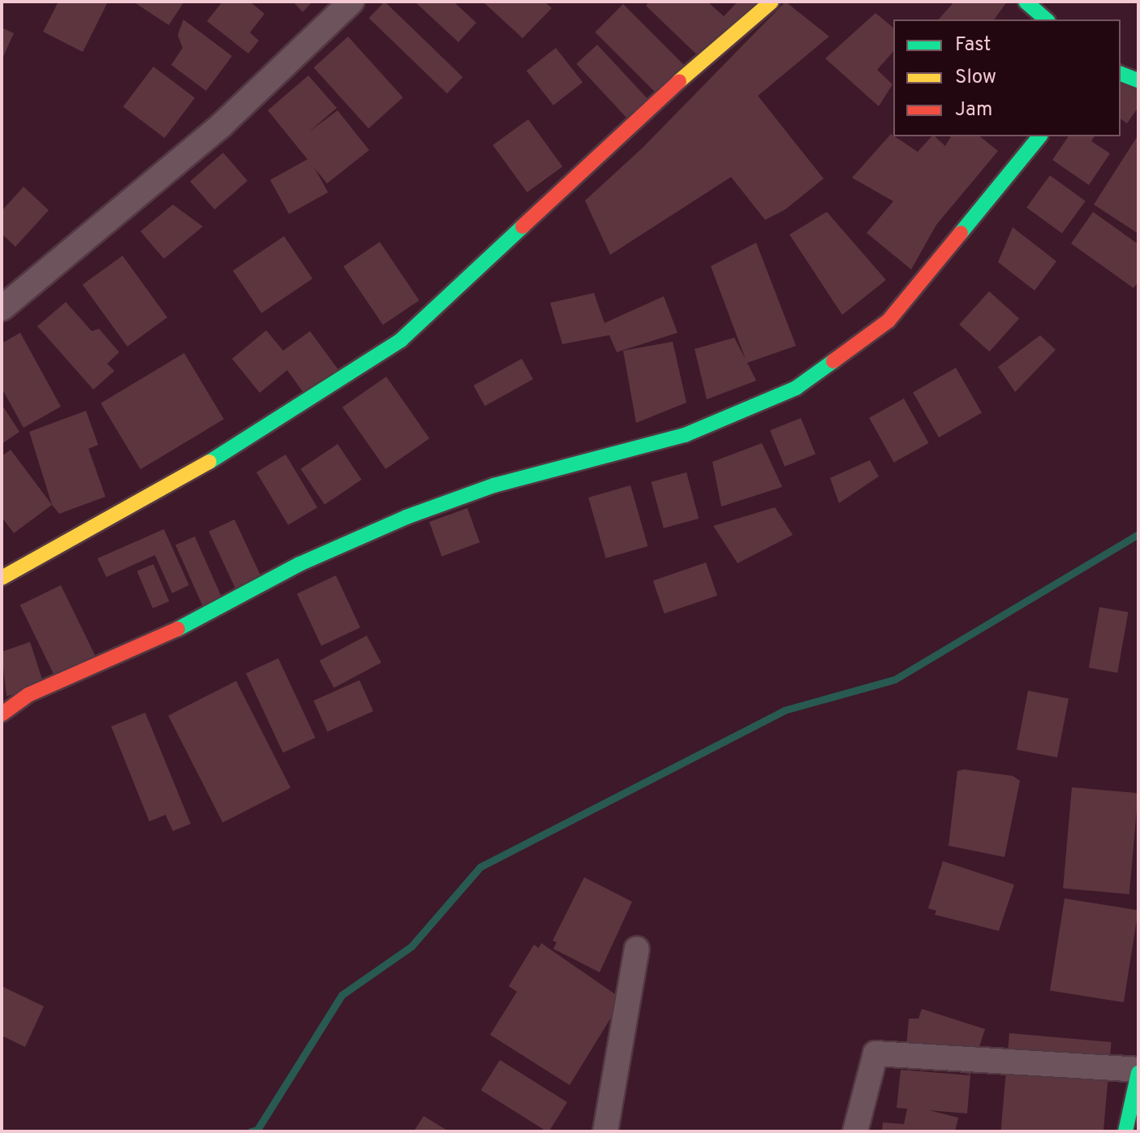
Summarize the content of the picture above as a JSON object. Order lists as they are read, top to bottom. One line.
{"legend":["Fast","Slow","Jam"]}
